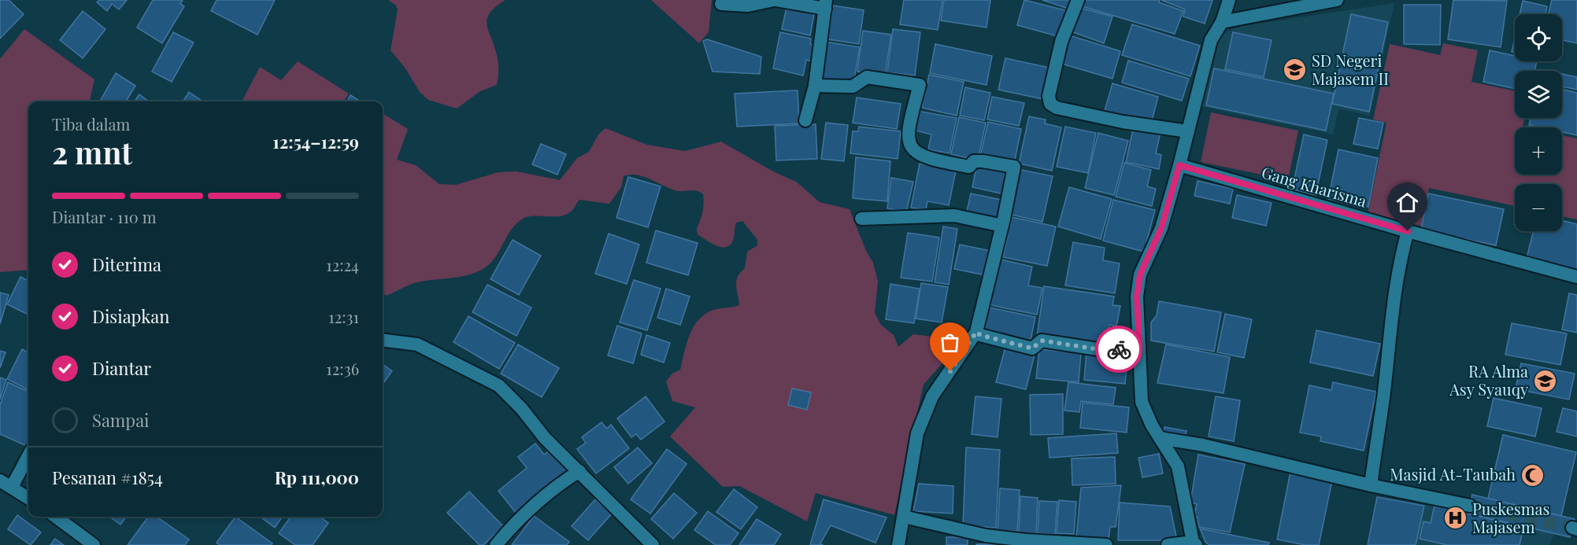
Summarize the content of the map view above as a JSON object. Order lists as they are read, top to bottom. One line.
{"streets":{"street":["Gang Kharisma"]},"places":{"school or university":["SD Negeri Majasem II","RA Alma Asy Syauqy"],"mosque":["Masjid At-Taubah"],"hospital":["Puskesmas Majasem"]},"page":{"map_buttons":["+","−"],"heading":["2 mnt","Tiba dalam","12:54–12:59"],"panel":["Pesanan #1854","Rp 111,000"],"bar":"Diantar · 110 m","list":[["Diterima","12:24"],["Disiapkan","12:31"],["Diantar","12:36"],"Sampai"]}}
